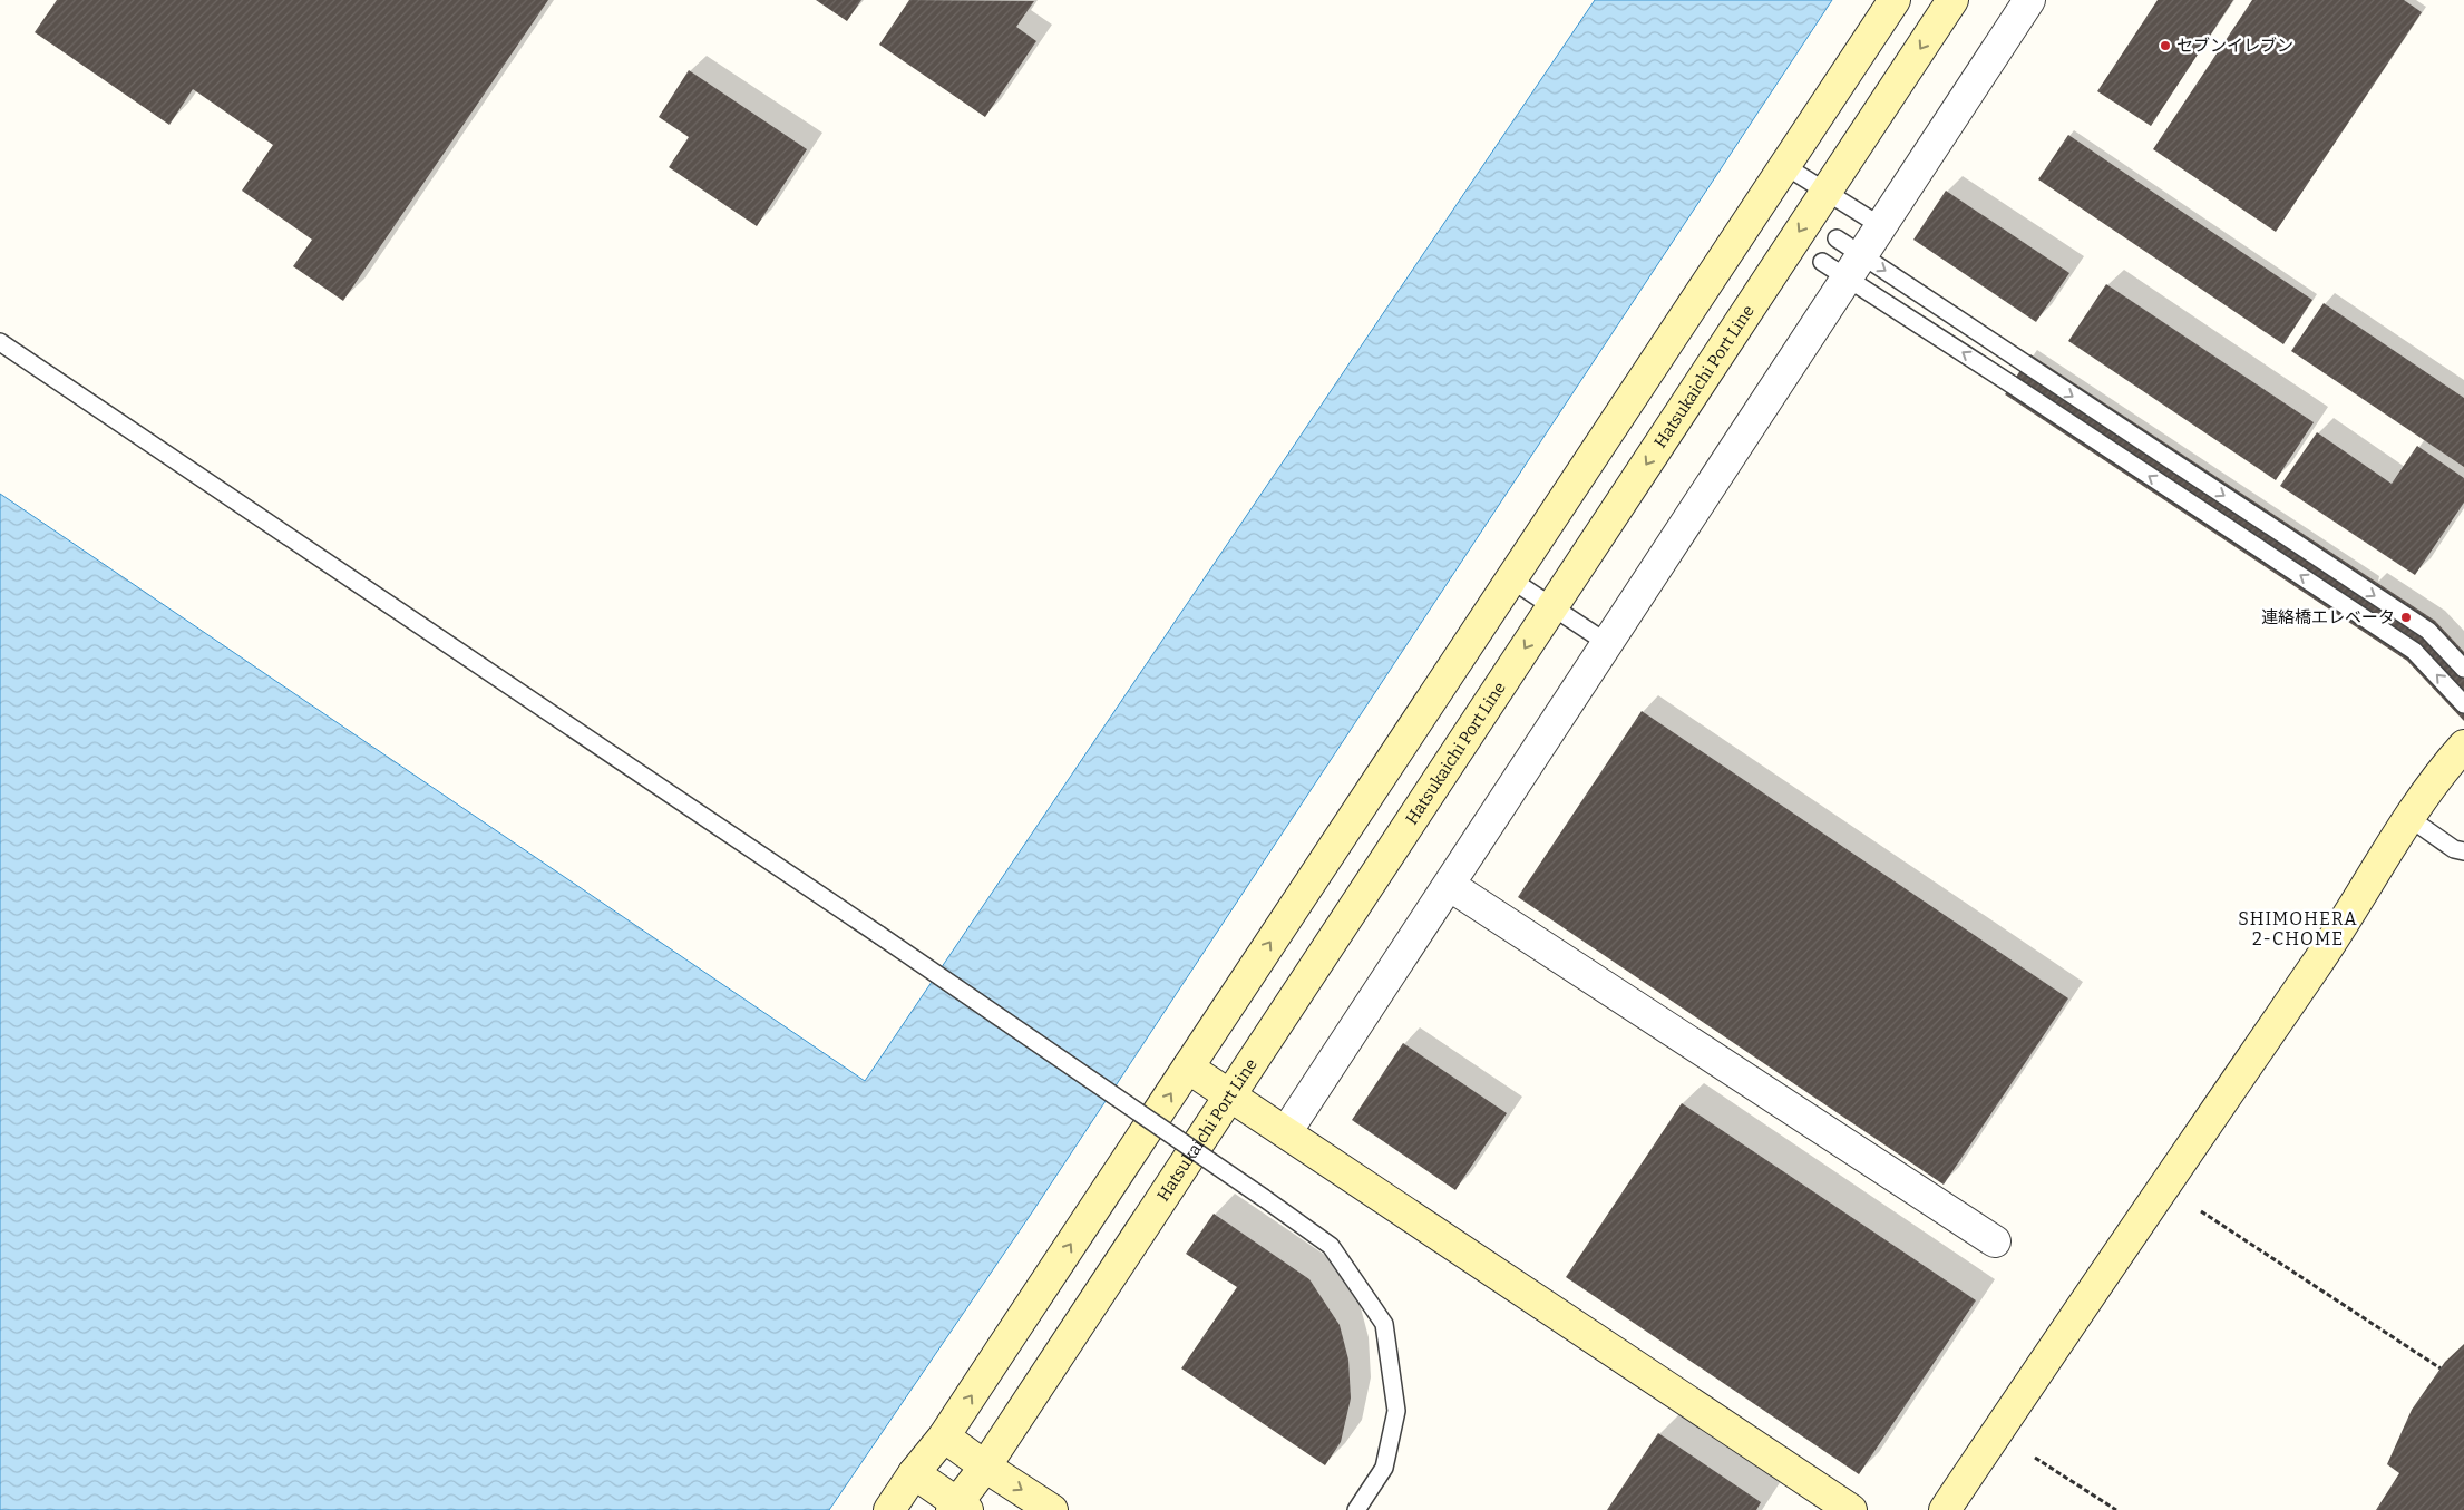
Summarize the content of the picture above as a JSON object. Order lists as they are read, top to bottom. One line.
{"streets":{"main road":["Hatsukaichi Port Line"]},"districts":["SHIMOHERA 2-CHOME"],"places":["セブンイレブン","連絡橋エレベータ"]}
